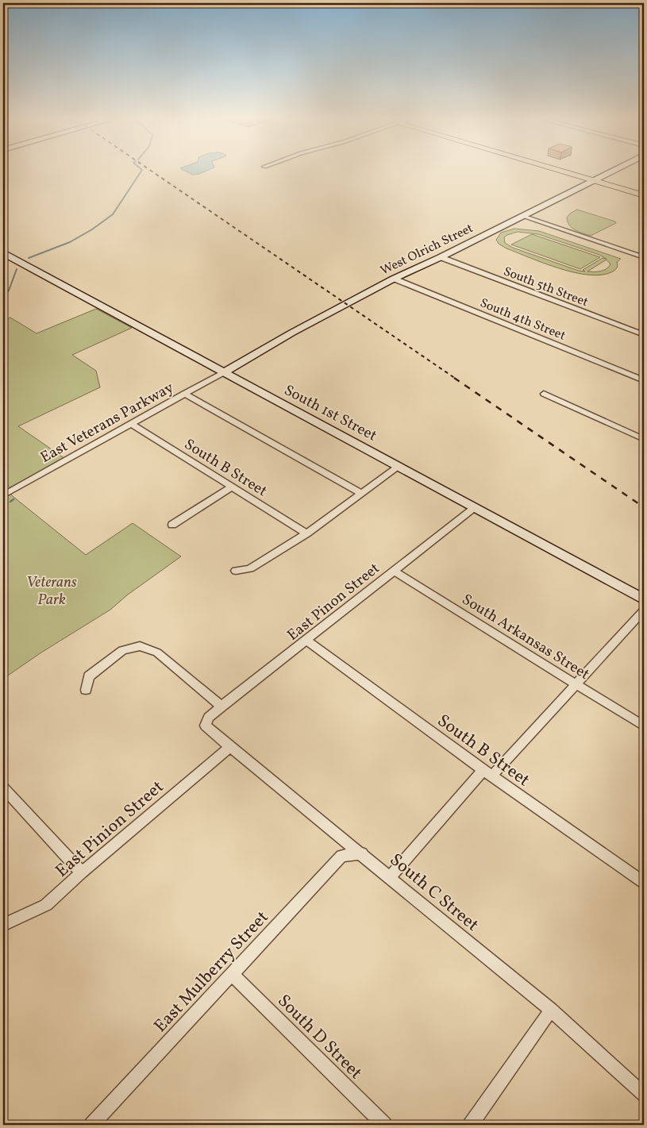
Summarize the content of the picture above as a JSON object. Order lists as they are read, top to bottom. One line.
{"streets":{"street":["West Olrich Street","South 5th Street","South 4th Street","South 1st Street","East Veterans Parkway","South B Street","East Pinon Street","South Arkansas Street","East Pinion Street","South C Street","East Mulberry Street","South D Street"]},"crossings":[["West Olrich Street","South 5th Street"],["West Olrich Street","South 4th Street"],["West Olrich Street","South 1st Street"],["West Olrich Street","East Veterans Parkway"],["South 1st Street","East Veterans Parkway"],["South 1st Street","East Pinon Street"],["East Veterans Parkway","South B Street"],["South B Street","East Pinon Street"],["East Pinon Street","South Arkansas Street"],["East Pinon Street","South C Street"],["East Pinion Street","South C Street"],["South C Street","East Mulberry Street"],["East Mulberry Street","South D Street"]],"parks":["Veterans Park"]}
